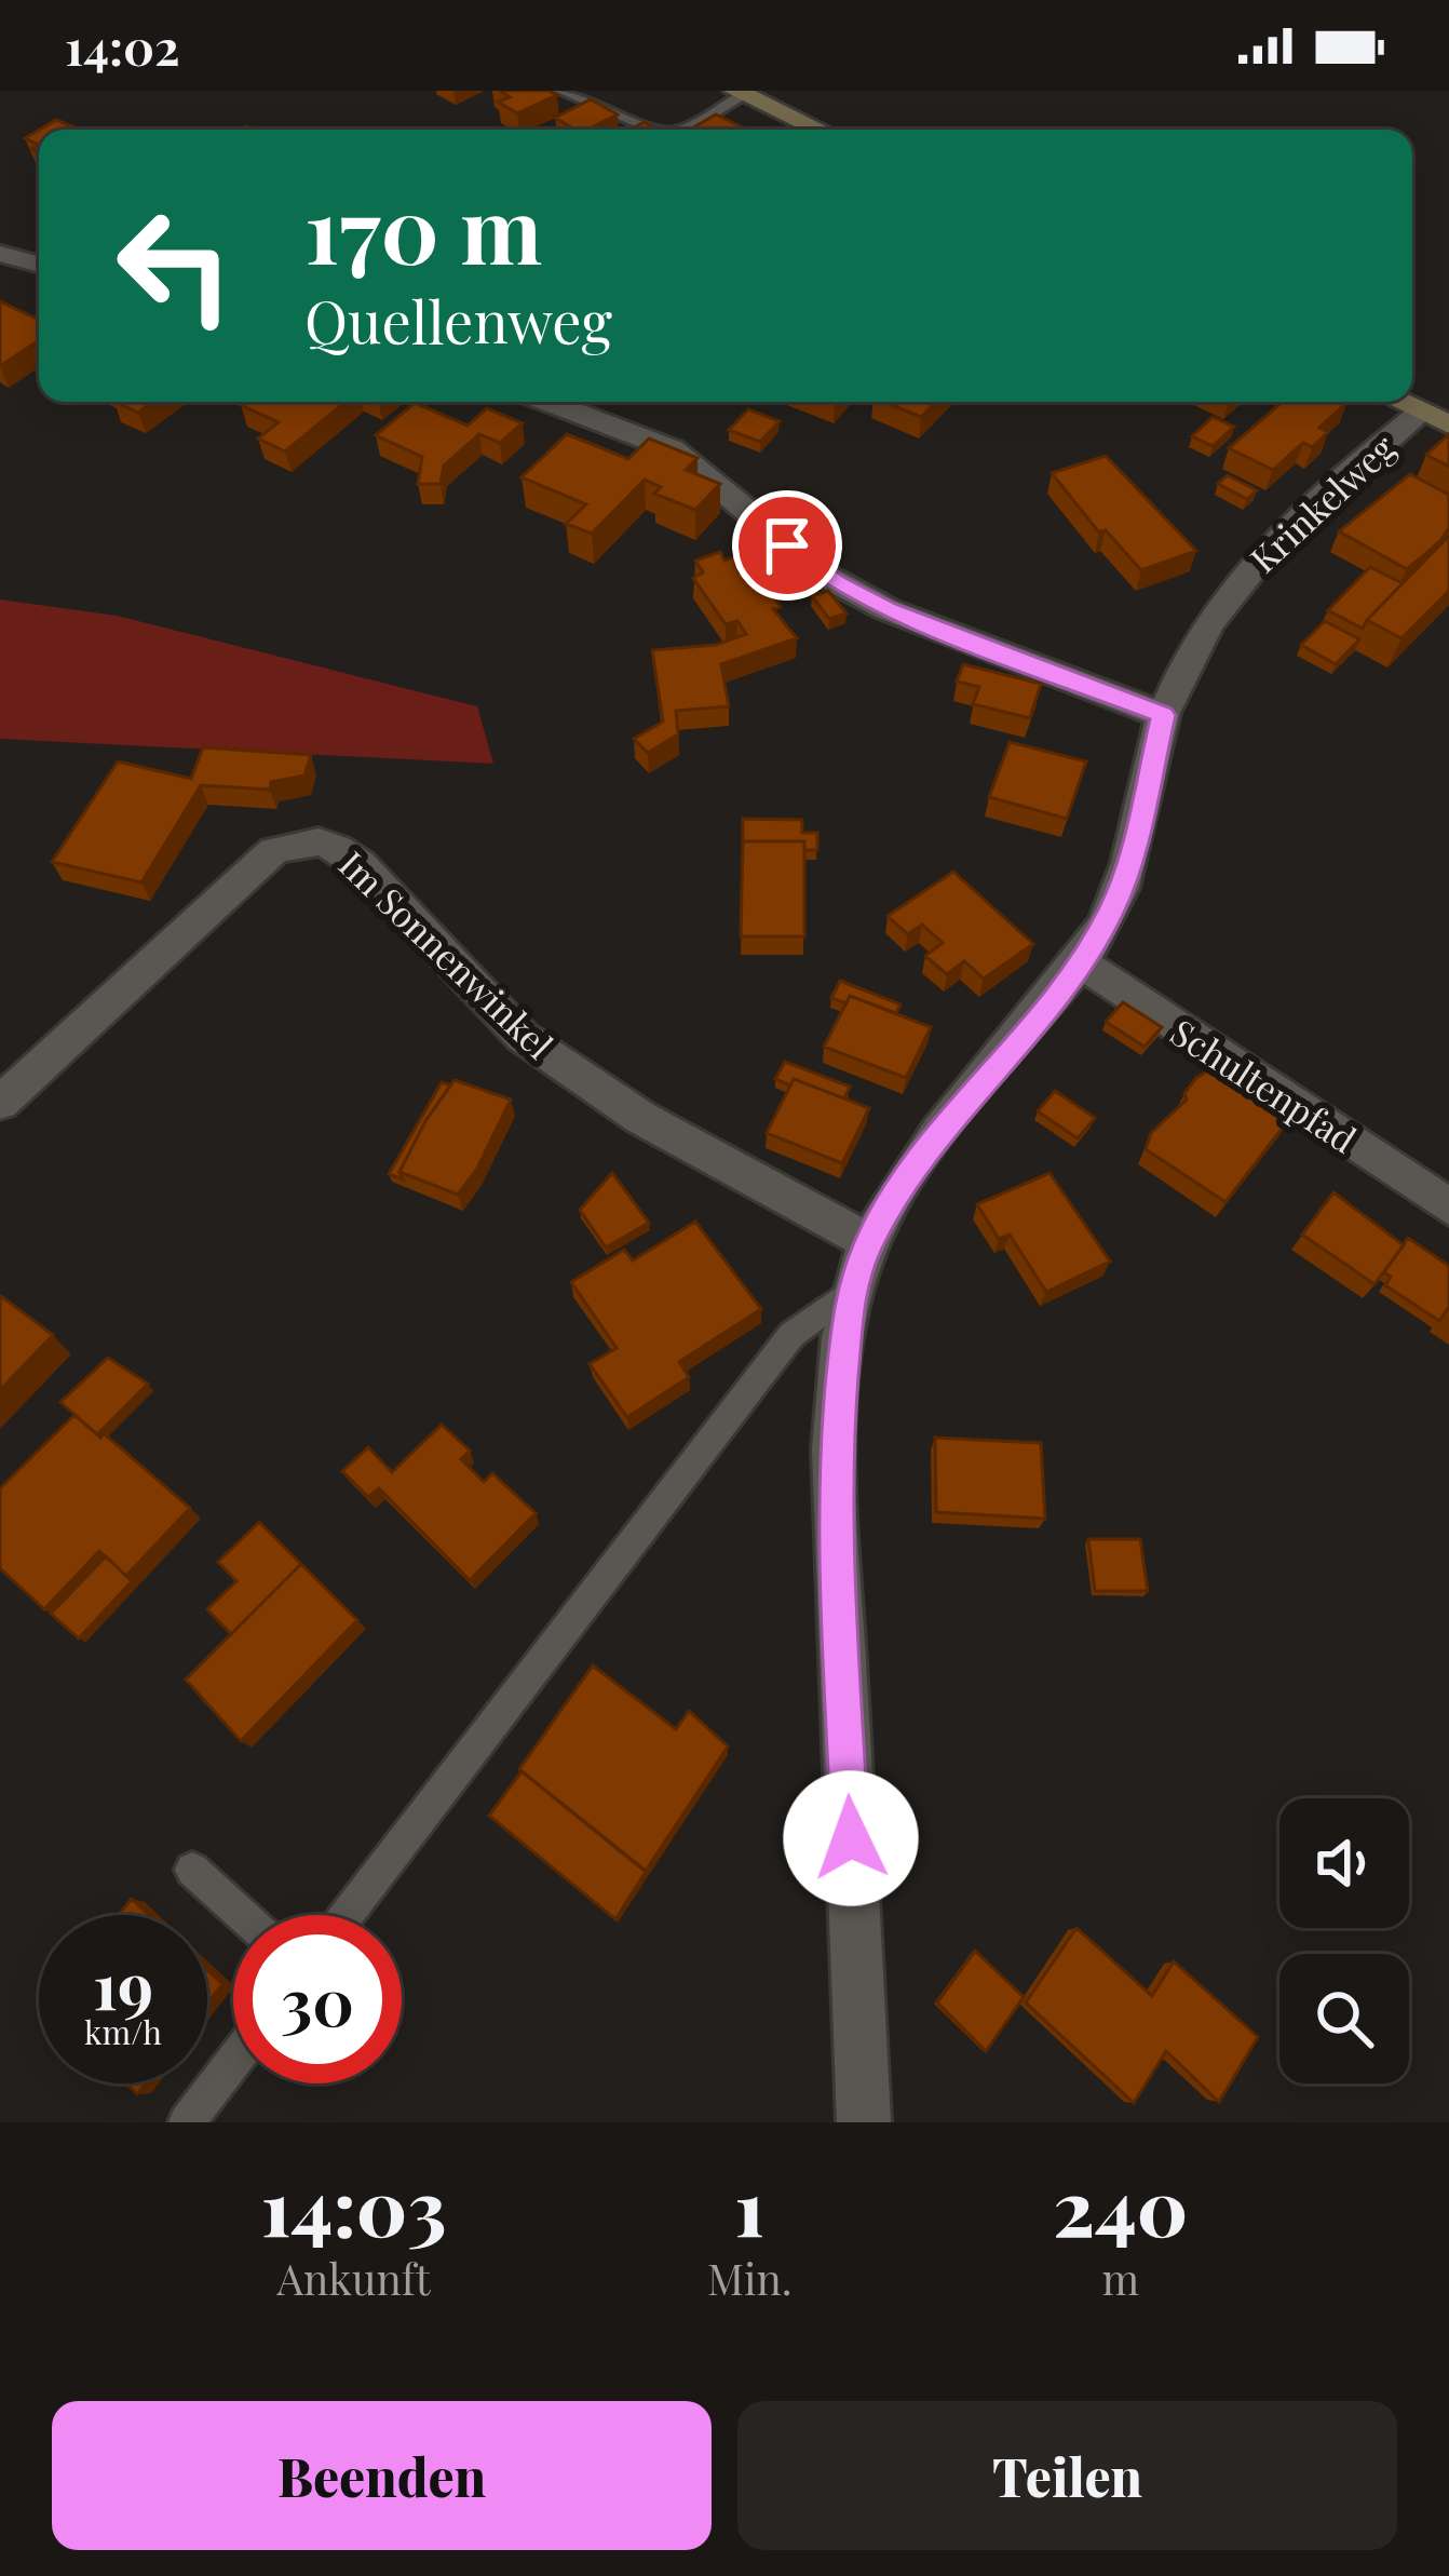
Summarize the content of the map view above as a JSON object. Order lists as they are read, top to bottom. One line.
{"streets":{"street":["Krinkelweg","Im Sonnenwinkel","Schultenpfad"]},"crossings":[["Krinkelweg","Im Sonnenwinkel"],["Krinkelweg","Schultenpfad"]],"page":{"status":"14:02","turn":["170 m","Quellenweg"],"speed":"19 km/h","limit":"30","eta":["14:03","Ankunft","1","Min.","240","m"],"buttons":["Beenden","Teilen"]}}
